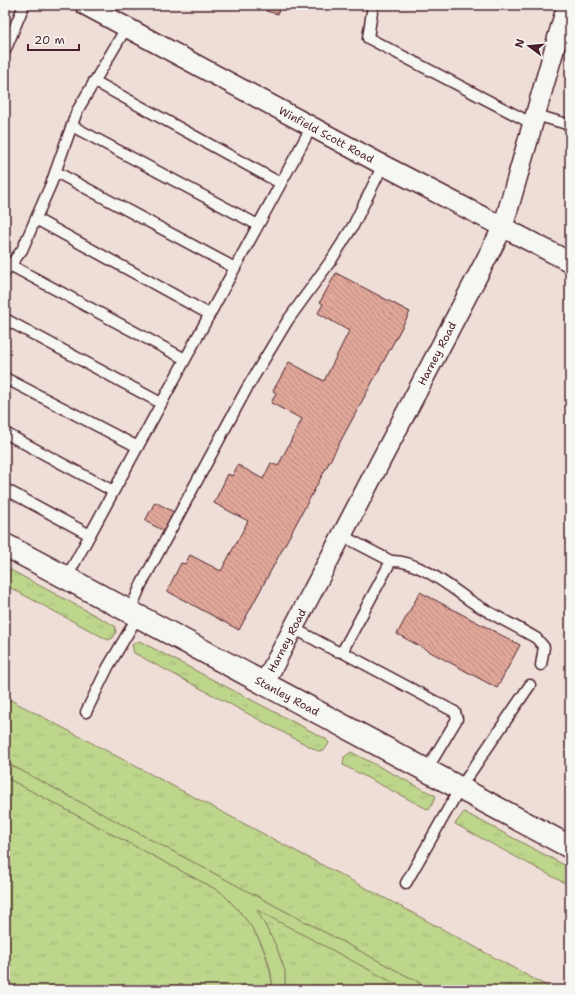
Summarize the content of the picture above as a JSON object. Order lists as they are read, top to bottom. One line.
{"streets":{"street":["Winfield Scott Road","Harney Road","Stanley Road"]},"crossings":[["Winfield Scott Road","Harney Road"],["Harney Road","Stanley Road"]],"scale_bar":"20 m","north":"left"}
